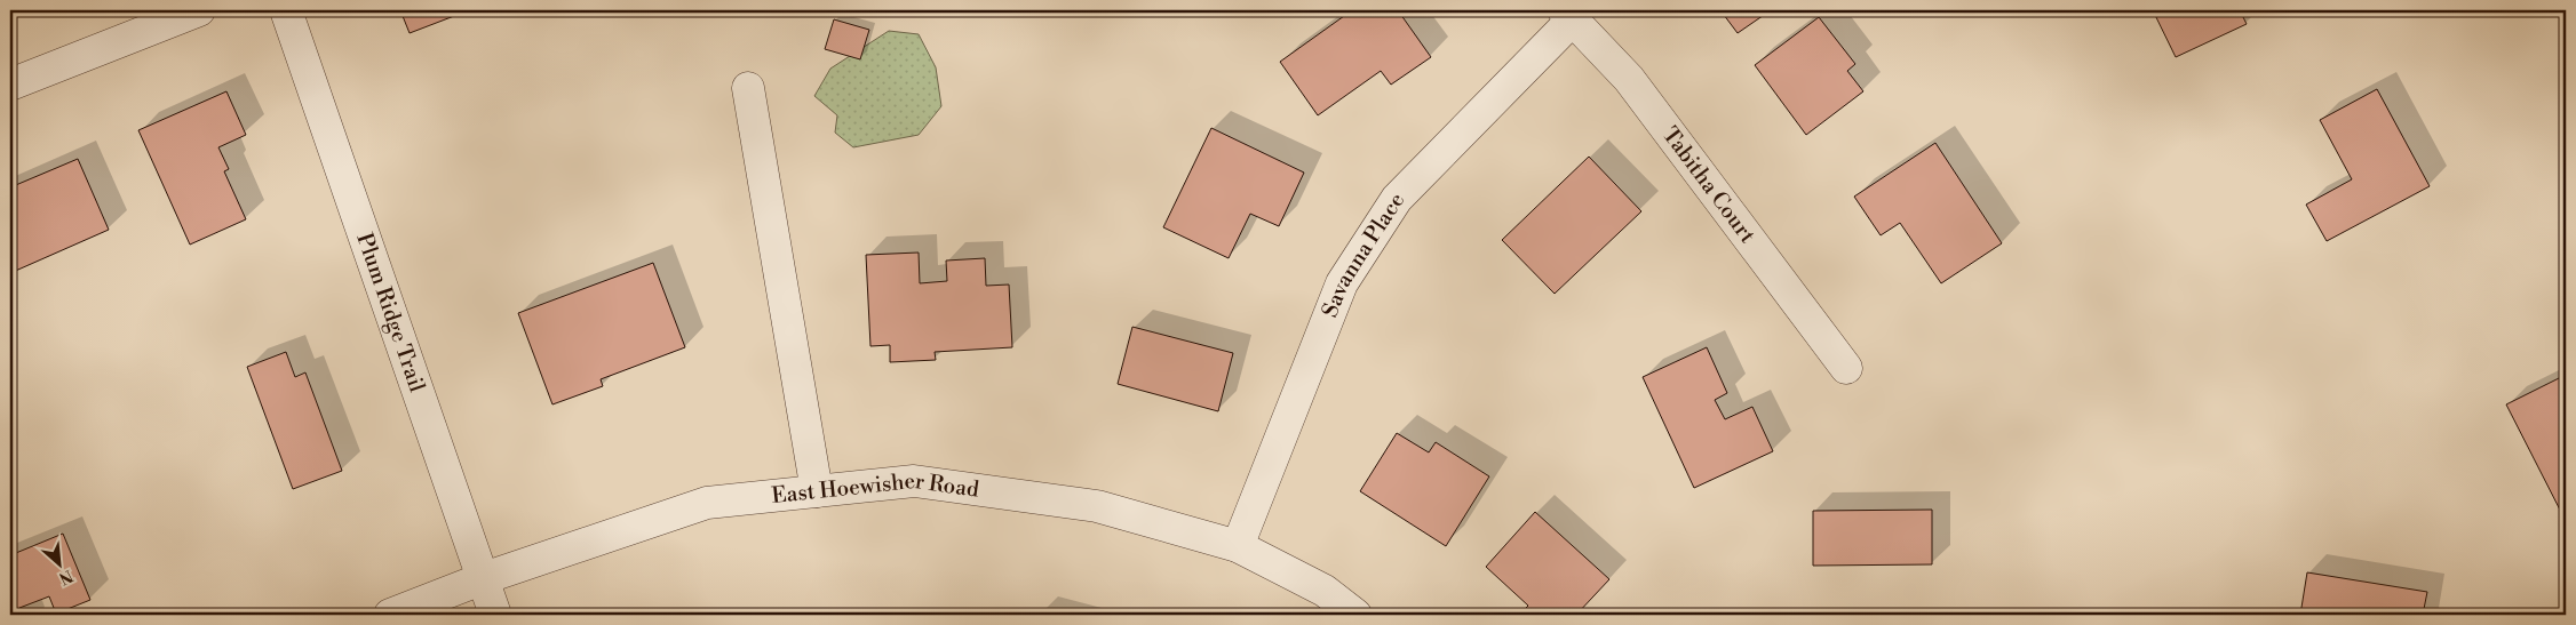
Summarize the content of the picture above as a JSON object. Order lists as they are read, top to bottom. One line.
{"streets":{"street":["Tabitha Court","Savanna Place","Plum Ridge Trail","East Hoewisher Road"]},"crossings":[["Tabitha Court","Savanna Place"],["Savanna Place","East Hoewisher Road"],["Plum Ridge Trail","East Hoewisher Road"]],"north":"bottom right"}
